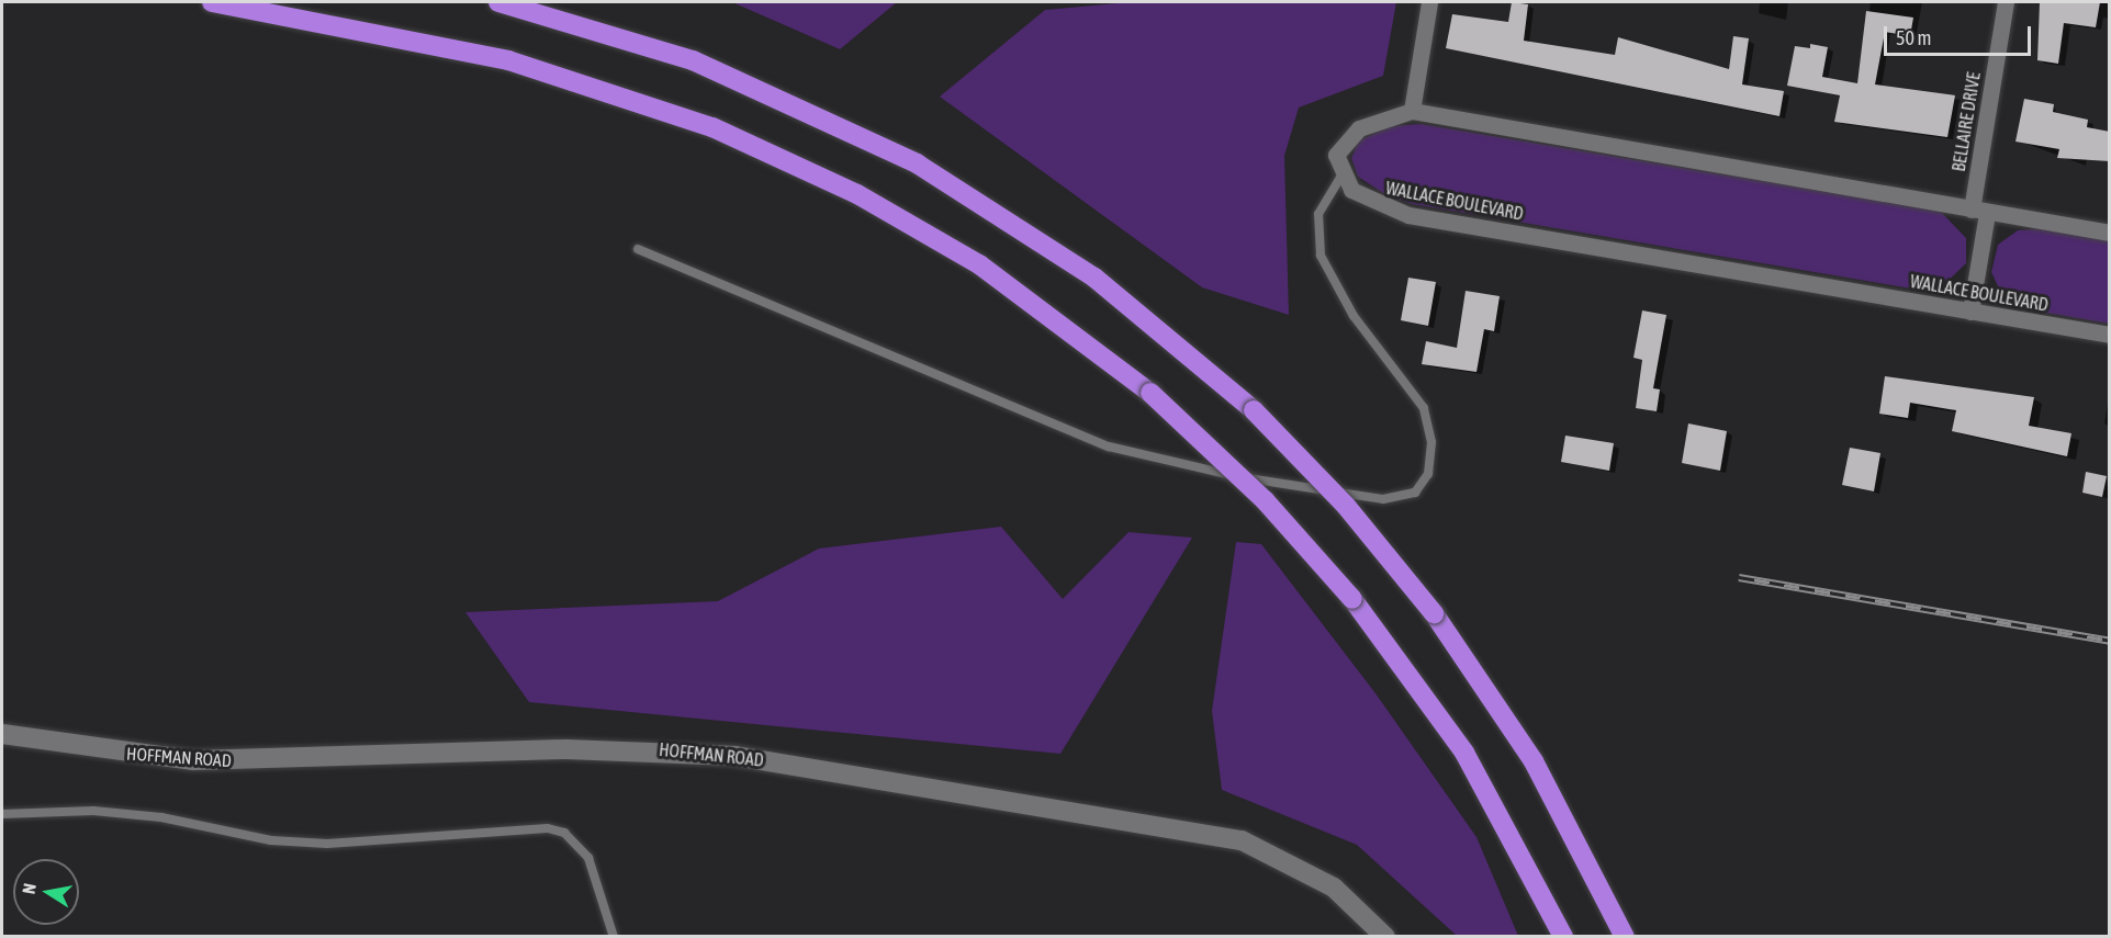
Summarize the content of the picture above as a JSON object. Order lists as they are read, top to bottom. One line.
{"streets":{"street":["BELLAIRE DRIVE","WALLACE BOULEVARD","HOFFMAN ROAD"]},"crossings":[["BELLAIRE DRIVE","WALLACE BOULEVARD"]],"scale_bar":"50 m","north":"left"}
